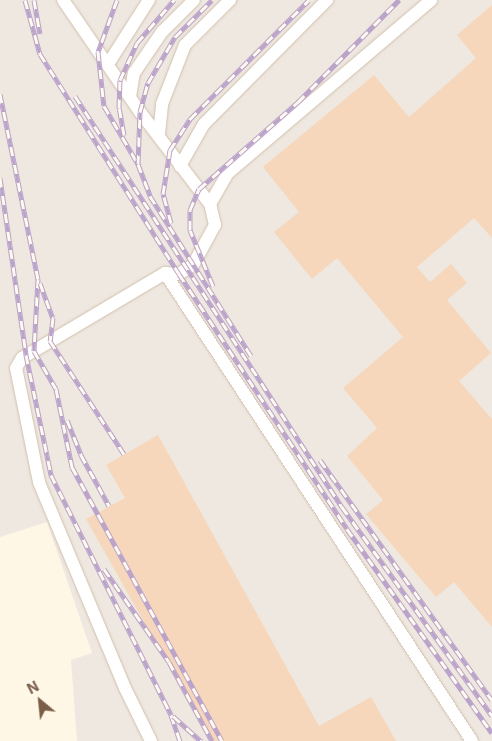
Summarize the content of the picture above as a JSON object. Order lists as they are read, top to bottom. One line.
{"north":"top left"}
